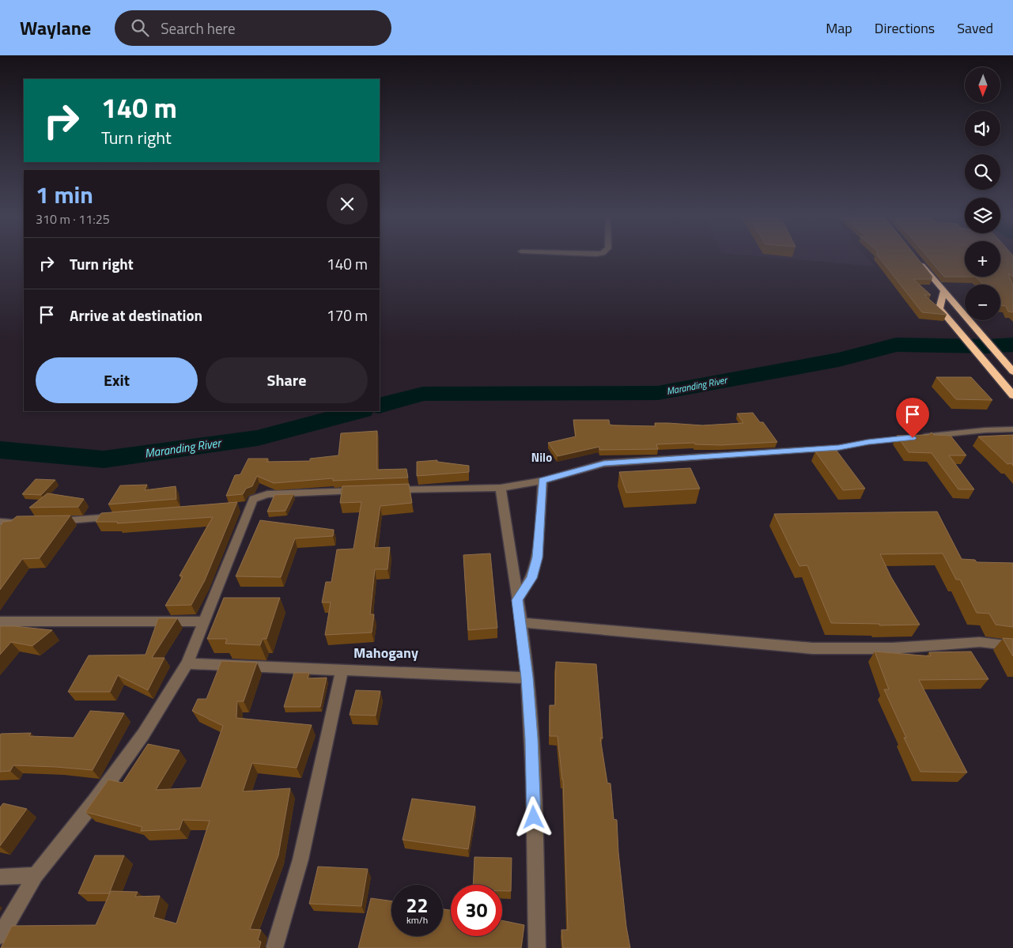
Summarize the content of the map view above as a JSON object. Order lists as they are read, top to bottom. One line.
{"districts":["Nilo","Mahogany"],"water":["Maranding River"],"north":"bottom","page":{"header":"Waylane","search":"Search here","nav":["Map","Directions","Saved"],"map_buttons":["+","−"],"turn":["140 m","Turn right"],"heading":["1 min","310 m · 11:25"],"list":[{"name":"Turn right","value":"140 m"},{"name":"Arrive at destination","value":"170 m"}],"buttons":["Exit","Share"],"speed":"22 km/h","limit":"30"}}
